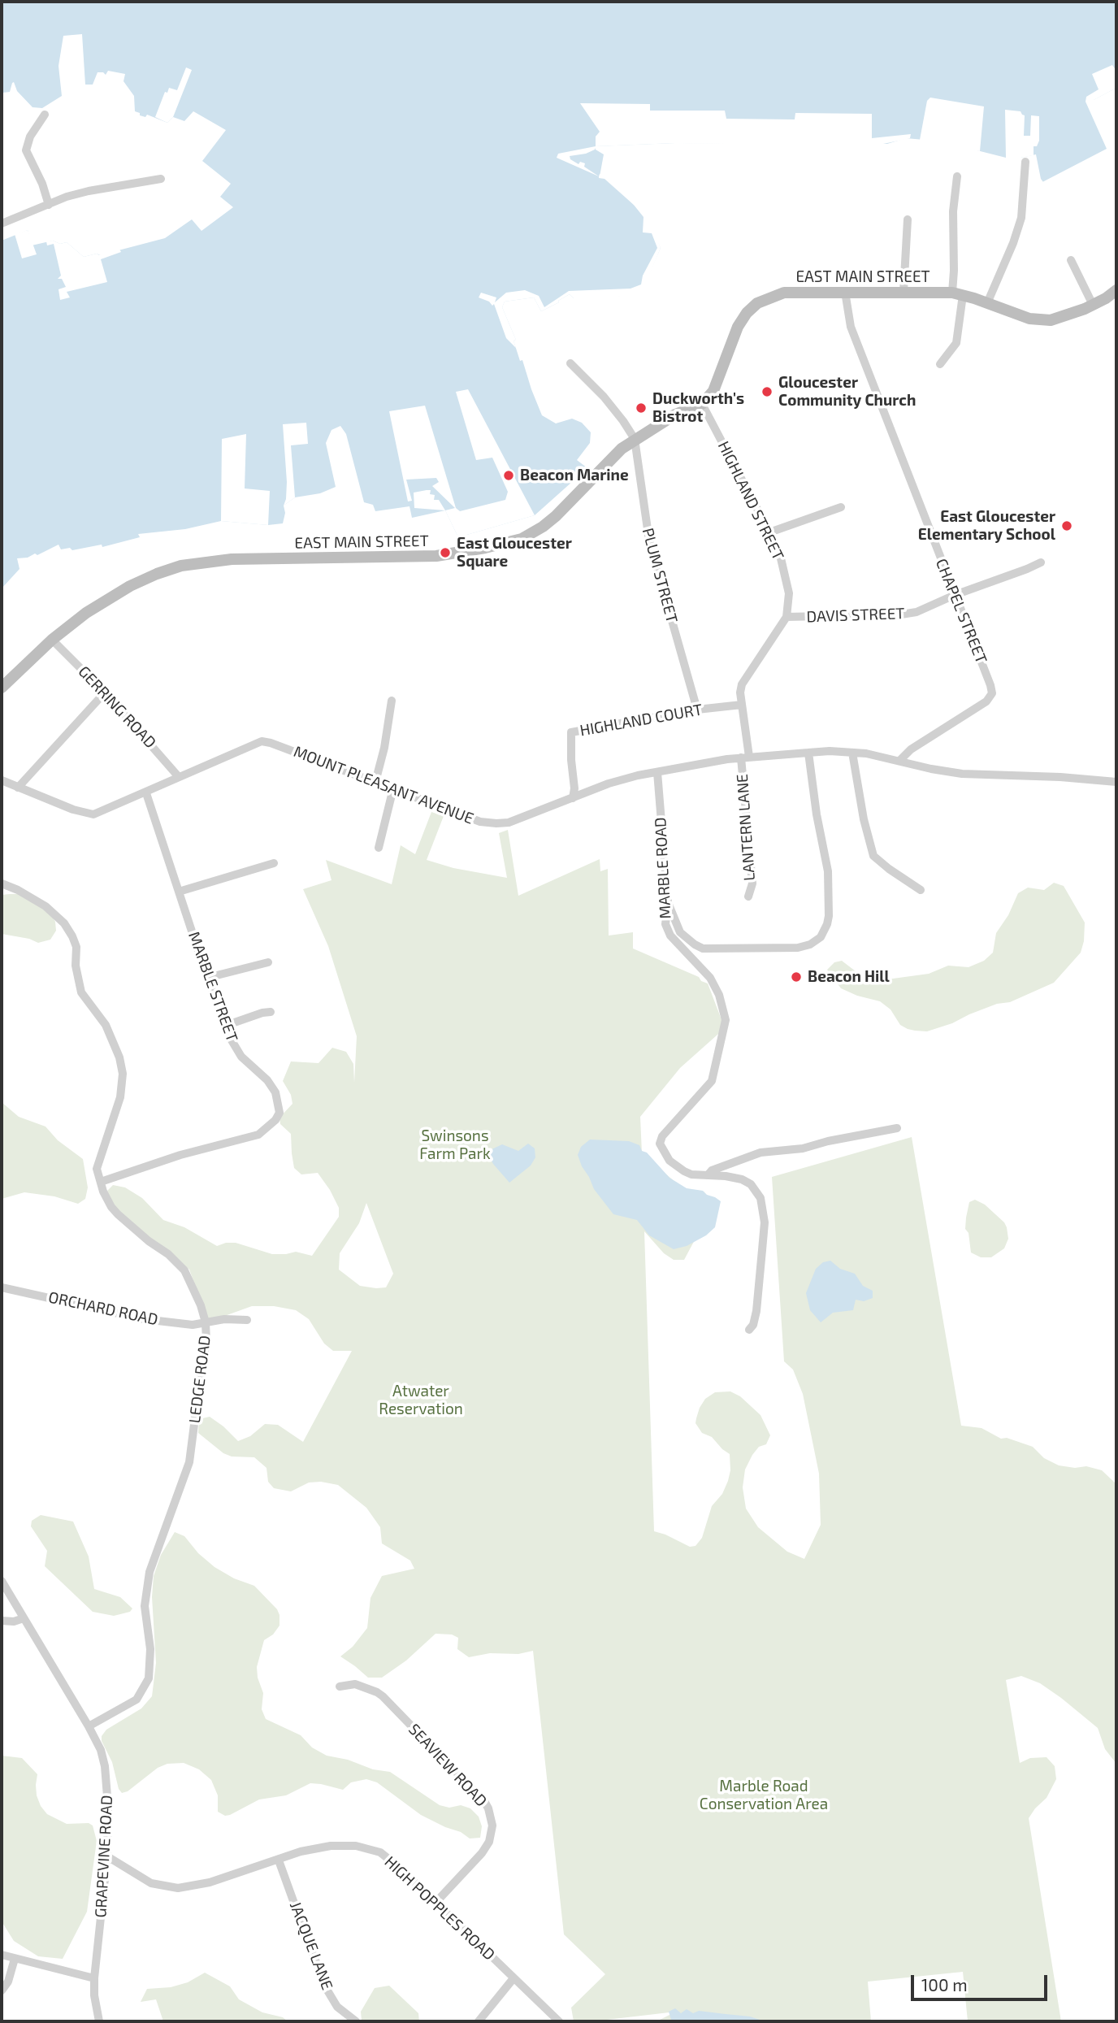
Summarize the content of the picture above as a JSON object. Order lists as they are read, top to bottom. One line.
{"streets":{"main road":["EAST MAIN STREET"],"street":["HIGHLAND STREET","PLUM STREET","CHAPEL STREET","DAVIS STREET","GERRING ROAD","HIGHLAND COURT","MOUNT PLEASANT AVENUE","LANTERN LANE","MARBLE ROAD","MARBLE STREET","ORCHARD ROAD","LEDGE ROAD","SEAVIEW ROAD","GRAPEVINE ROAD","HIGH POPPLES ROAD","JACQUE LANE"]},"crossings":[["EAST MAIN STREET","HIGHLAND STREET"],["EAST MAIN STREET","PLUM STREET"],["EAST MAIN STREET","CHAPEL STREET"],["EAST MAIN STREET","GERRING ROAD"],["HIGHLAND STREET","DAVIS STREET"],["PLUM STREET","HIGHLAND COURT"],["CHAPEL STREET","DAVIS STREET"],["CHAPEL STREET","MOUNT PLEASANT AVENUE"],["GERRING ROAD","MOUNT PLEASANT AVENUE"],["HIGHLAND COURT","MOUNT PLEASANT AVENUE"],["MOUNT PLEASANT AVENUE","LANTERN LANE"],["MOUNT PLEASANT AVENUE","MARBLE ROAD"],["MOUNT PLEASANT AVENUE","MARBLE STREET"],["MARBLE STREET","LEDGE ROAD"],["ORCHARD ROAD","LEDGE ROAD"],["LEDGE ROAD","GRAPEVINE ROAD"],["SEAVIEW ROAD","HIGH POPPLES ROAD"],["GRAPEVINE ROAD","HIGH POPPLES ROAD"],["HIGH POPPLES ROAD","JACQUE LANE"]],"parks":["Swinsons Farm Park","Atwater Reservation","Marble Road Conservation Area"],"places":["Gloucester Community Church","Duckworth's Bistrot","Beacon Marine","East Gloucester Elementary School","East Gloucester Square","Beacon Hill"],"scale_bar":"100 m"}
